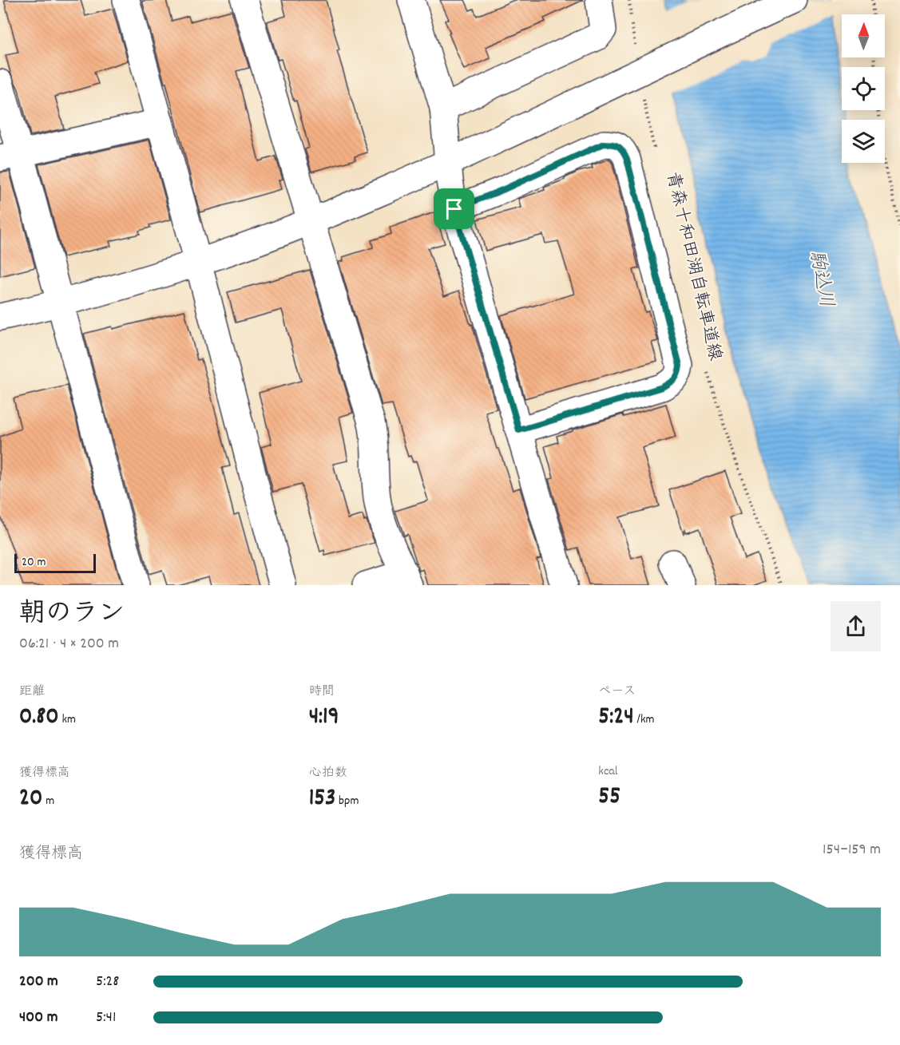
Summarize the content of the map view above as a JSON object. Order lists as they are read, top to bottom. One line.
{"streets":{"path":["青森十和田湖自転車道線"]},"water":["駒込川"],"scale_bar":"20 m","north":"top","page":{"scale":"20 m","heading":["朝のラン","06:21 · 4 × 200 m"],"stats":[["距離","0.80 km"],["時間","4:19"],["ペース","5:24 /km"],["獲得標高","20 m"],["心拍数","153 bpm"],["kcal","55"]],"chart":["獲得標高","154–159 m"],"list":[{"name":"200 m","note":"5:28"},{"name":"400 m","note":"5:41"}]}}
